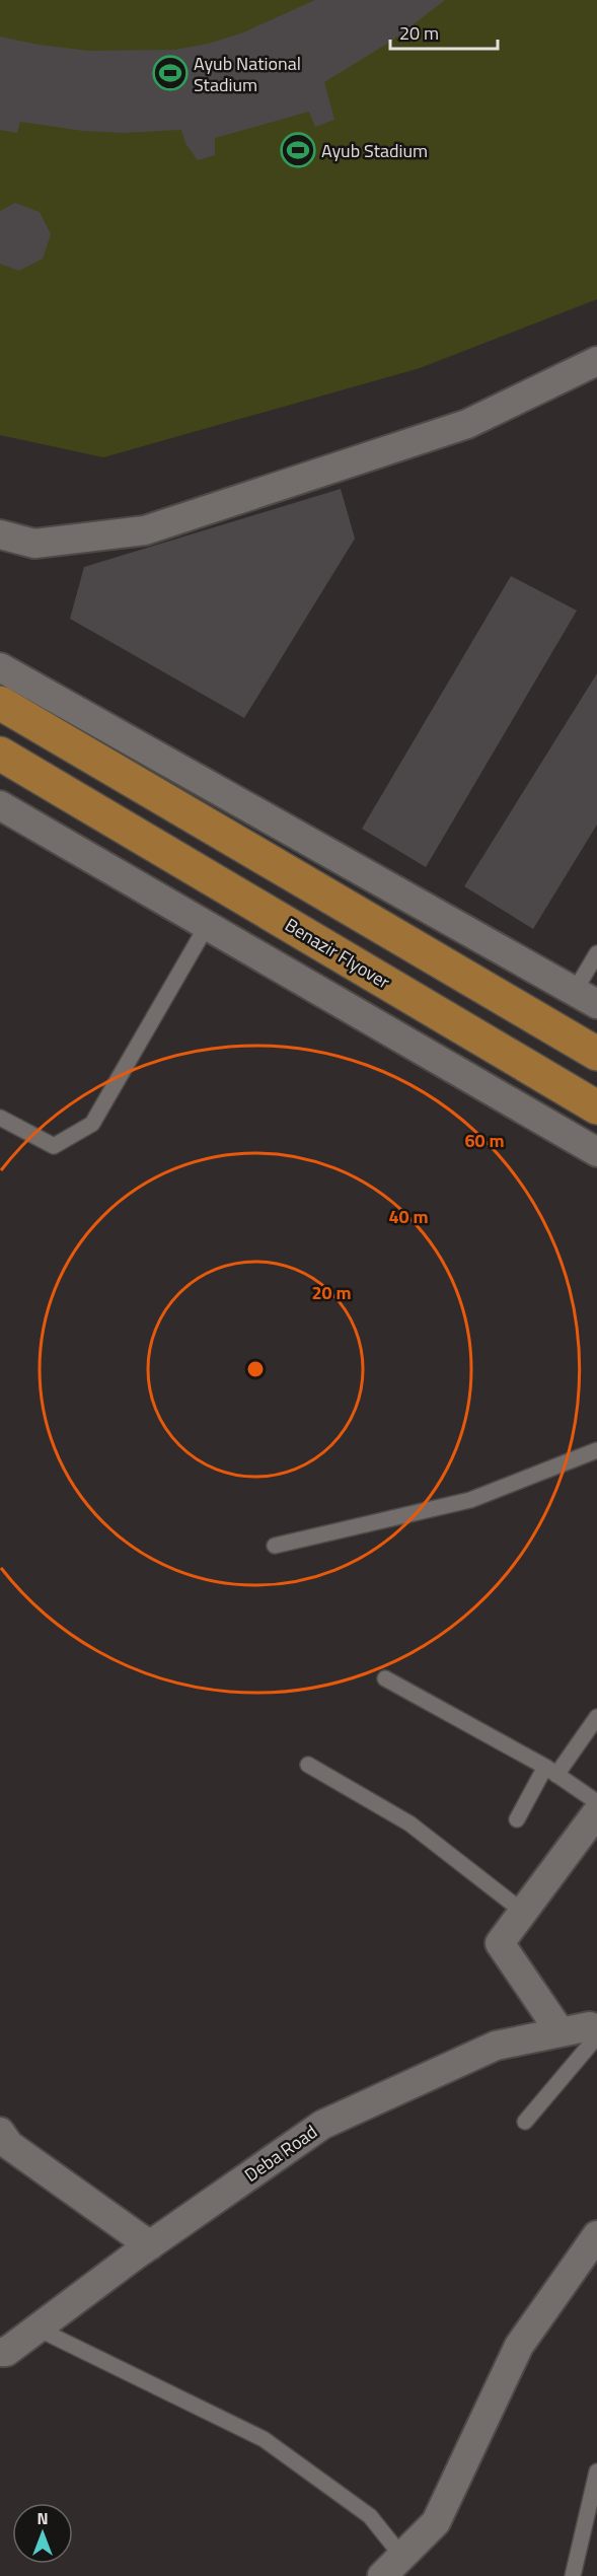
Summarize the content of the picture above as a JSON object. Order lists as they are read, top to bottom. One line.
{"streets":{"main road":["Benazir Flyover"],"street":["Deba Road"]},"places":{"sports":["Ayub National Stadium","Ayub Stadium"]},"scale_bar":"20 m","north":"top","rings":["60 m","40 m","20 m"]}
